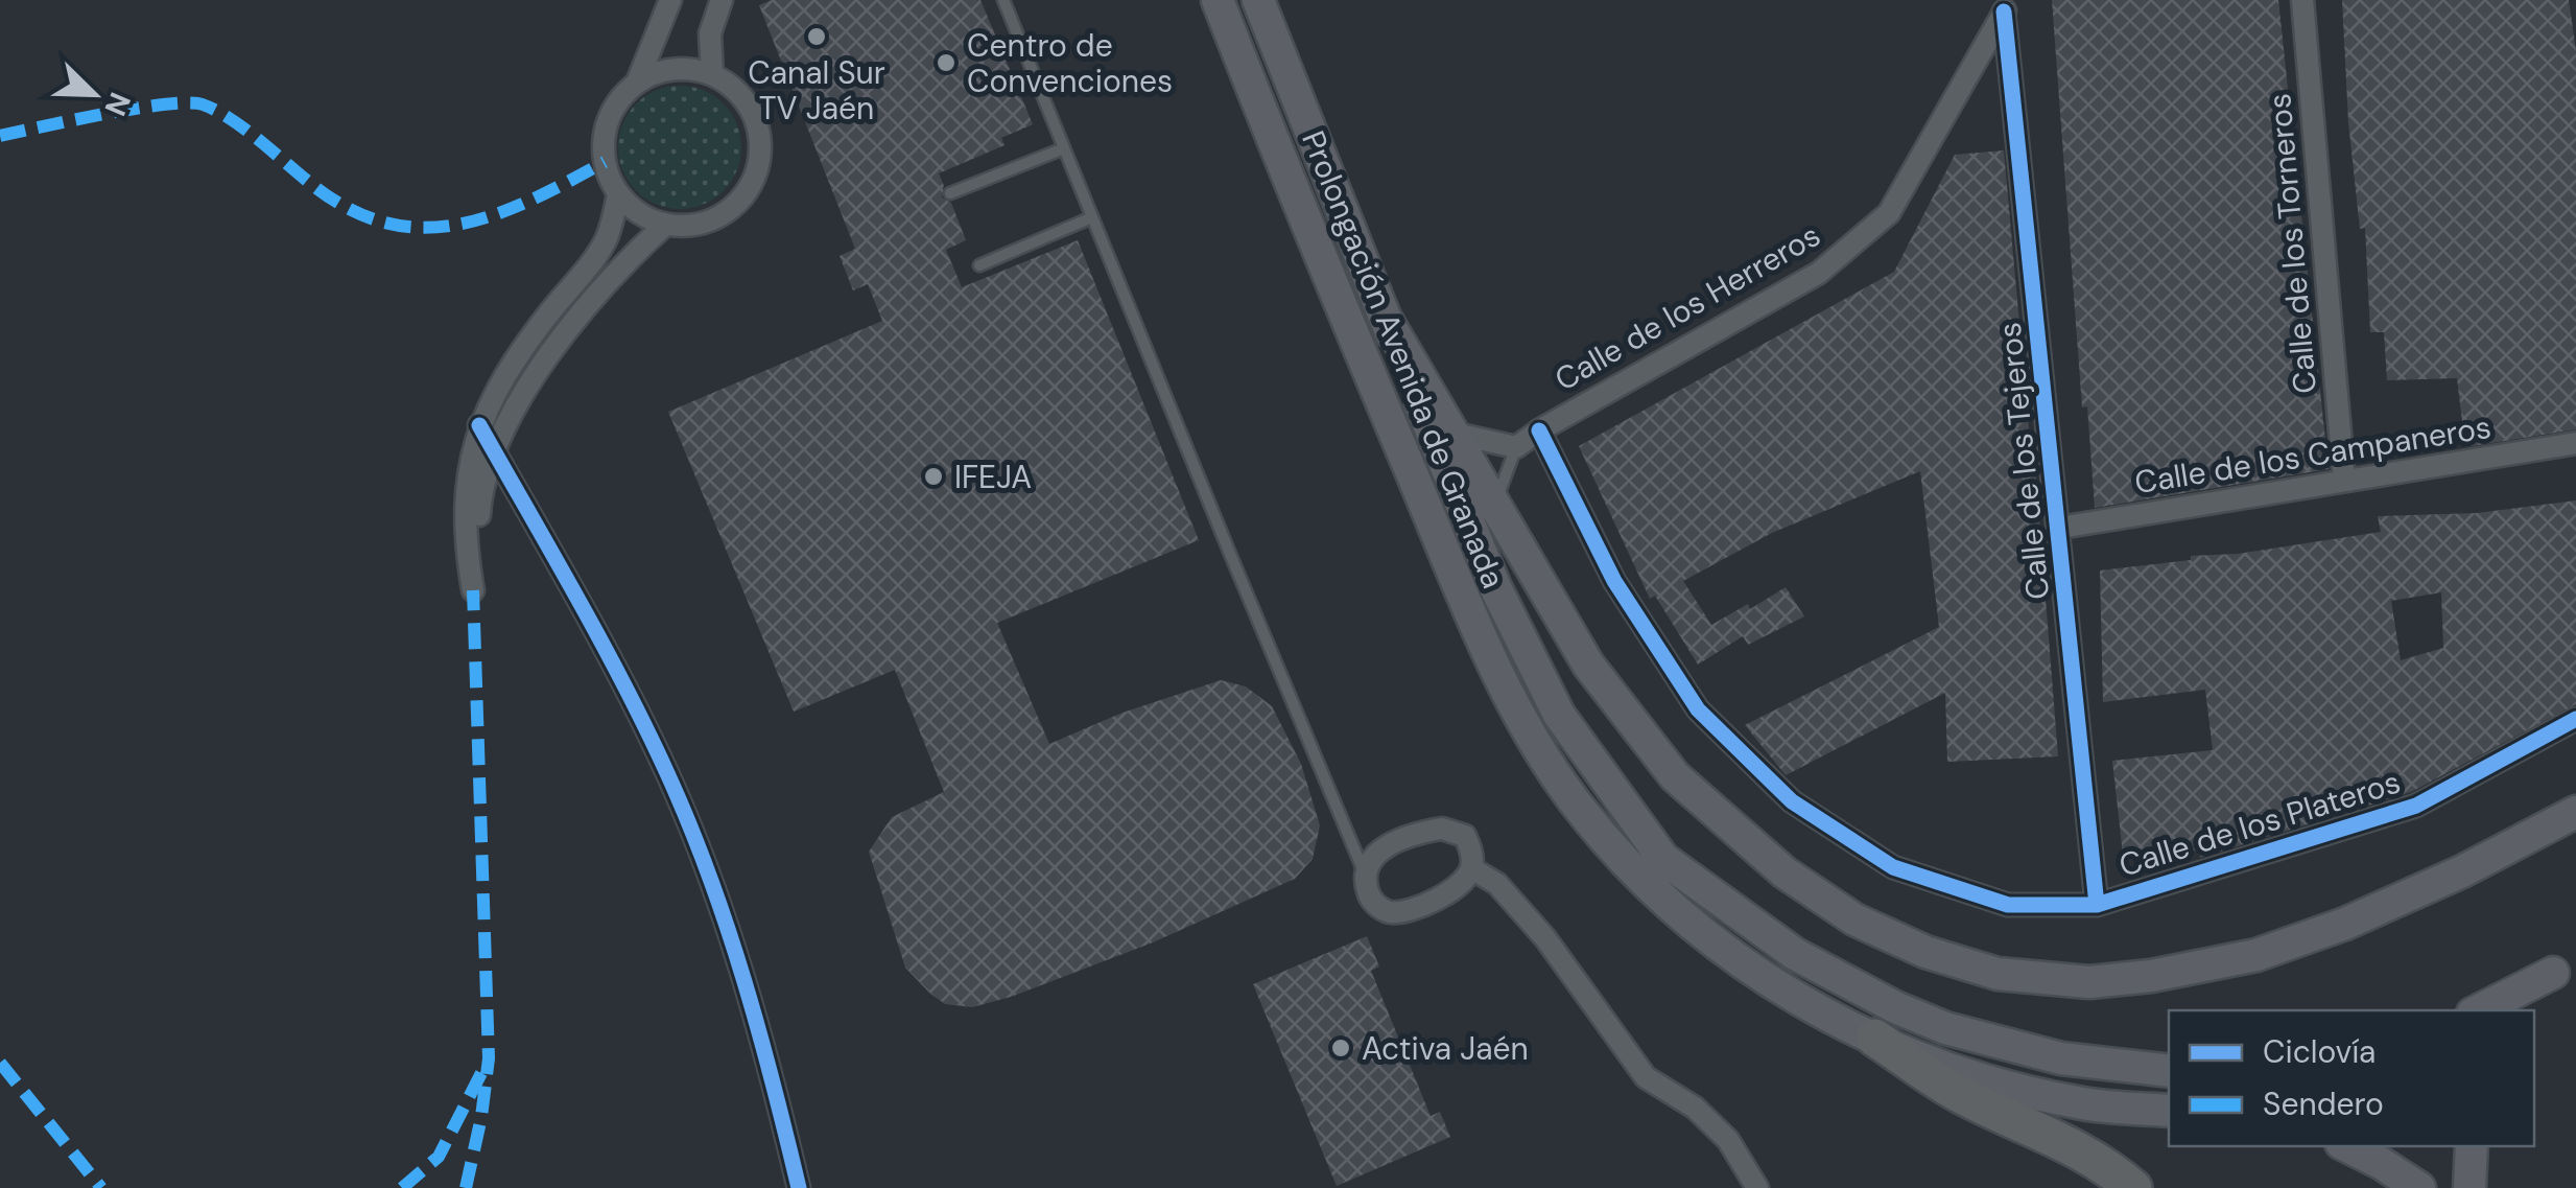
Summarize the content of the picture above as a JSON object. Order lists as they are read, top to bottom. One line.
{"streets":{"main road":["Prolongación Avenida de Granada"],"street":["Calle de los Torneros","Calle de los Herreros","Calle de los Campaneros","Calle de los Tejeros","Calle de los Plateros"]},"crossings":[["Calle de los Torneros","Calle de los Campaneros"],["Calle de los Herreros","Calle de los Tejeros"],["Calle de los Herreros","Calle de los Plateros"],["Calle de los Campaneros","Calle de los Tejeros"],["Calle de los Tejeros","Calle de los Plateros"]],"places":["Canal Sur TV Jaén","Centro de Convenciones","IFEJA","Activa Jaén"],"legend":["Ciclovía","Sendero"],"north":"bottom right"}
